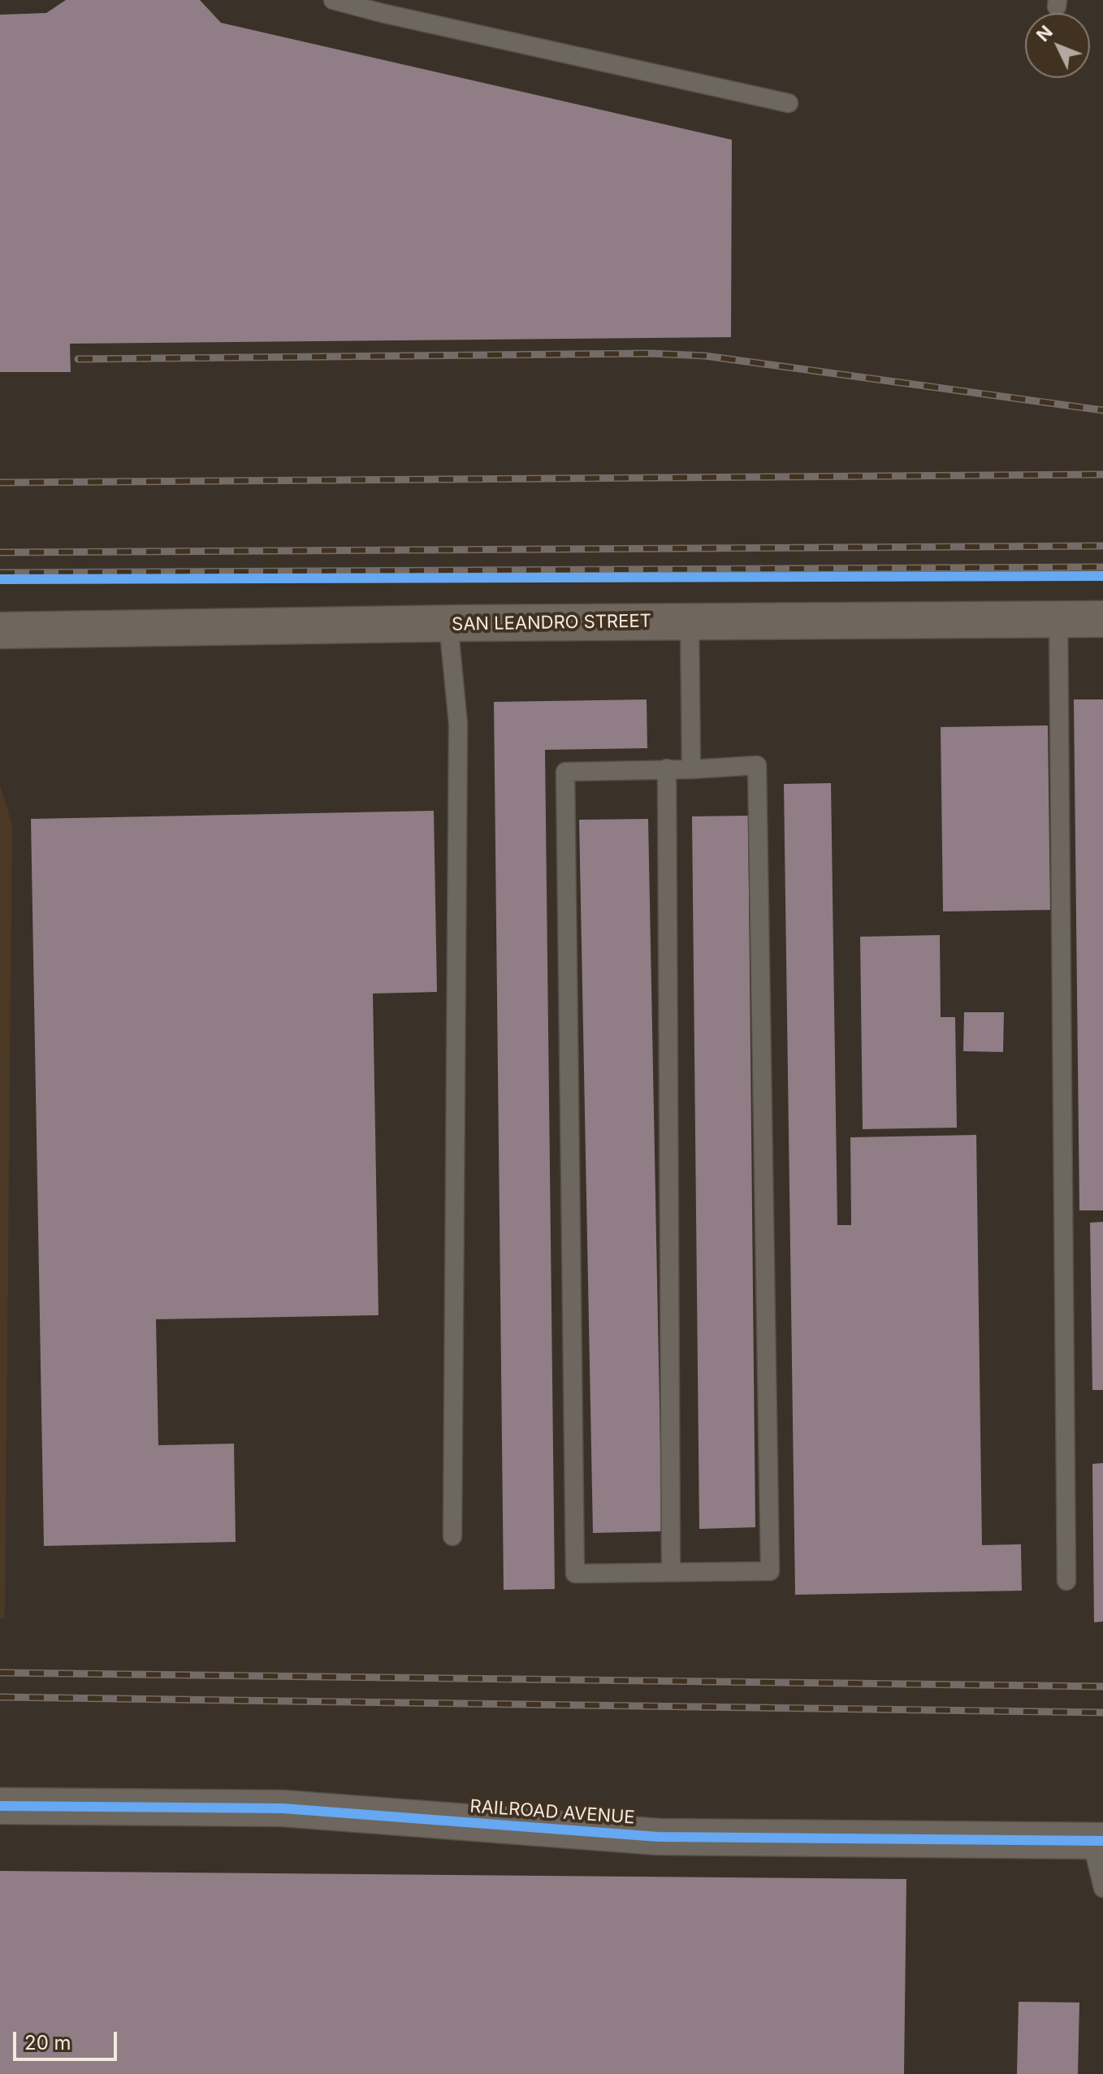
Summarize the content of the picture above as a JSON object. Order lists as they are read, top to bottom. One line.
{"streets":{"main road":["SAN LEANDRO STREET"],"street":["RAILROAD AVENUE"]},"scale_bar":"20 m","north":"top left"}
